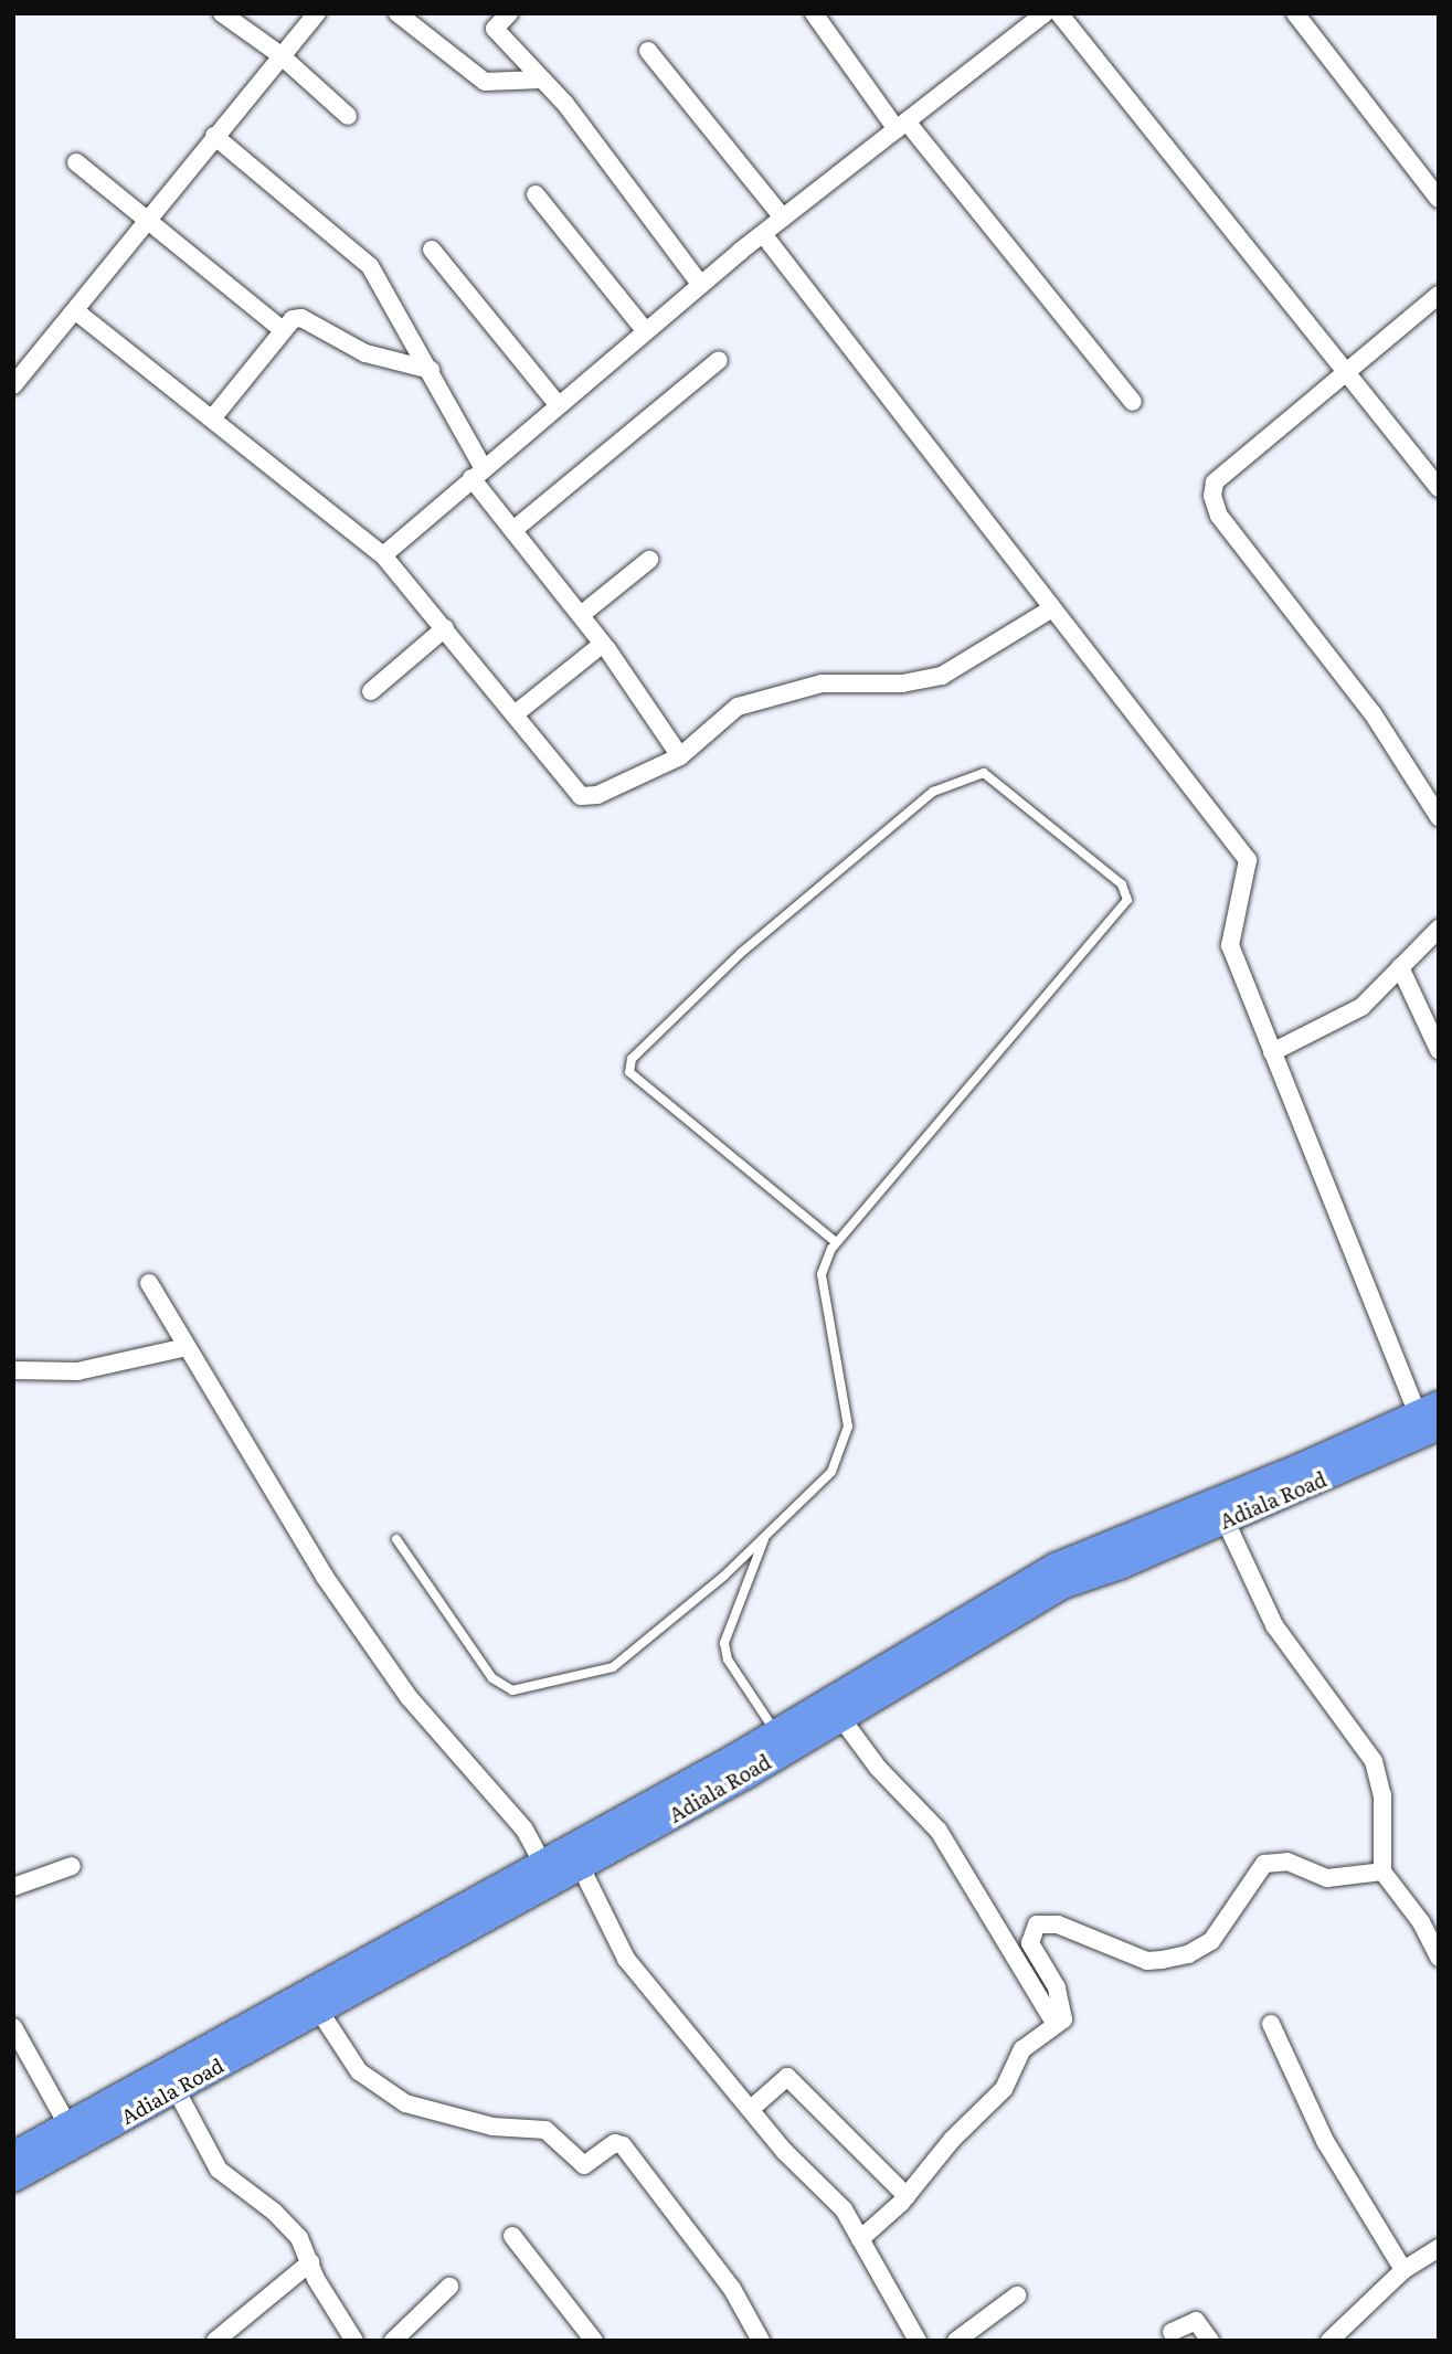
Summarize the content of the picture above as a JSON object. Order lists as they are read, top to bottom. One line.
{"streets":{"main road":["Adiala Road"]}}
